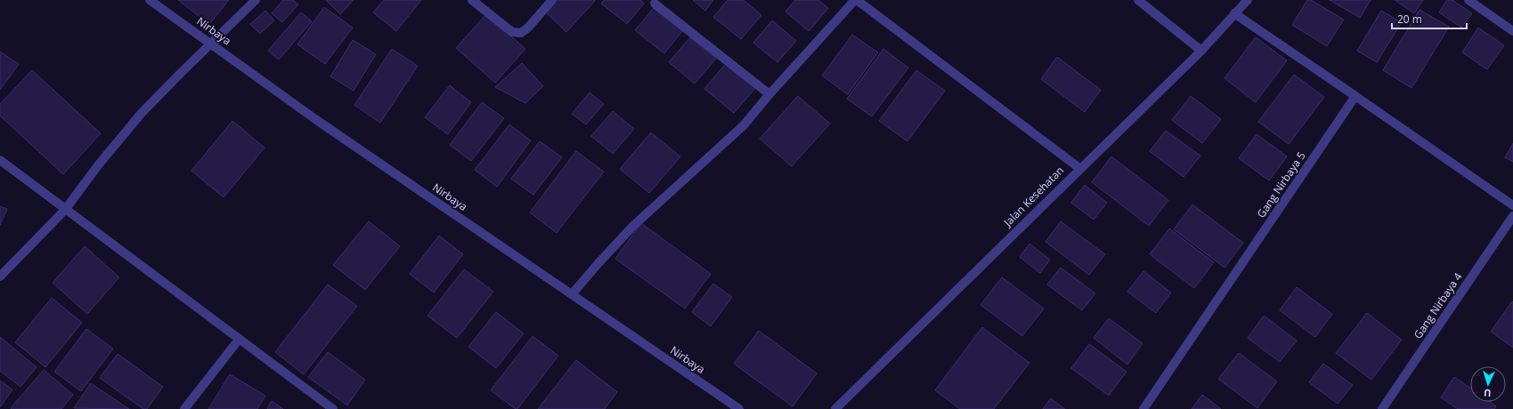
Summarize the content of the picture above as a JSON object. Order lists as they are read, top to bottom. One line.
{"streets":{"street":["Nirbaya","Gang Nirbaya 5","Jalan Kesehatan","Gang Nirbaya 4"]},"scale_bar":"20 m","north":"bottom"}
